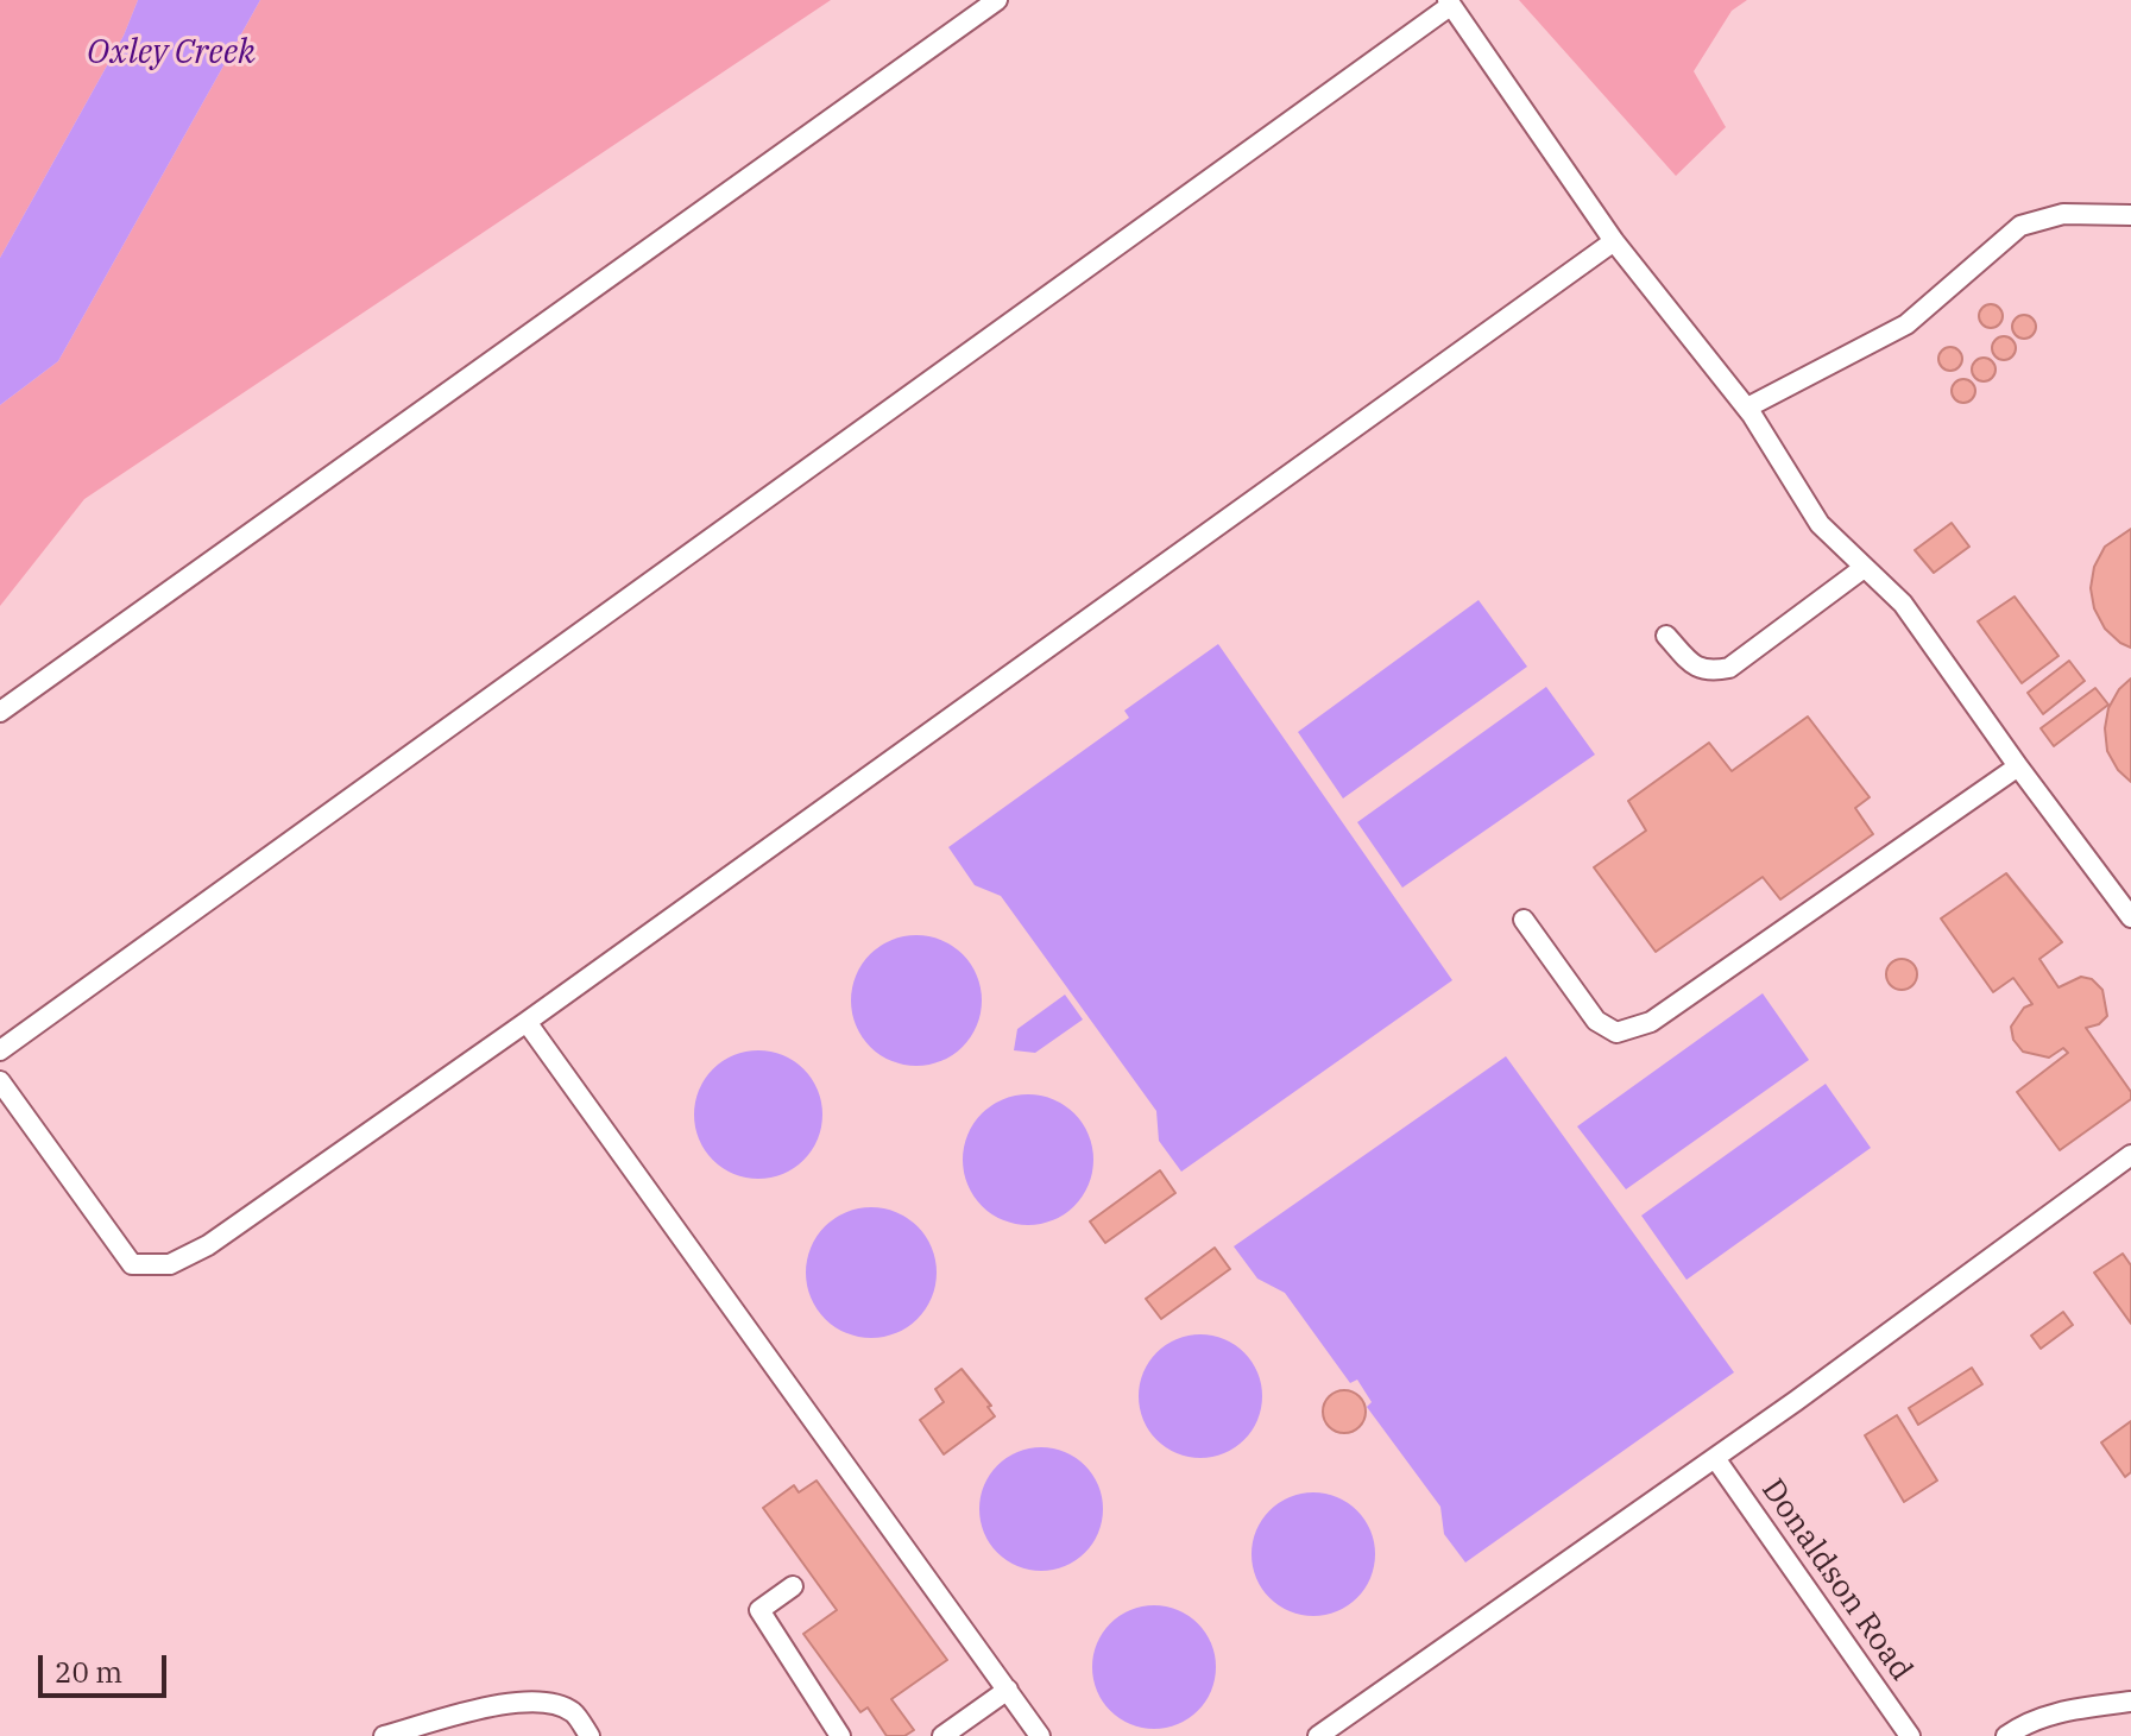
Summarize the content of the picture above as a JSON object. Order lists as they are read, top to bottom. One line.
{"streets":{"lane":["Donaldson Road"]},"water":["Oxley Creek"],"scale_bar":"20 m"}
